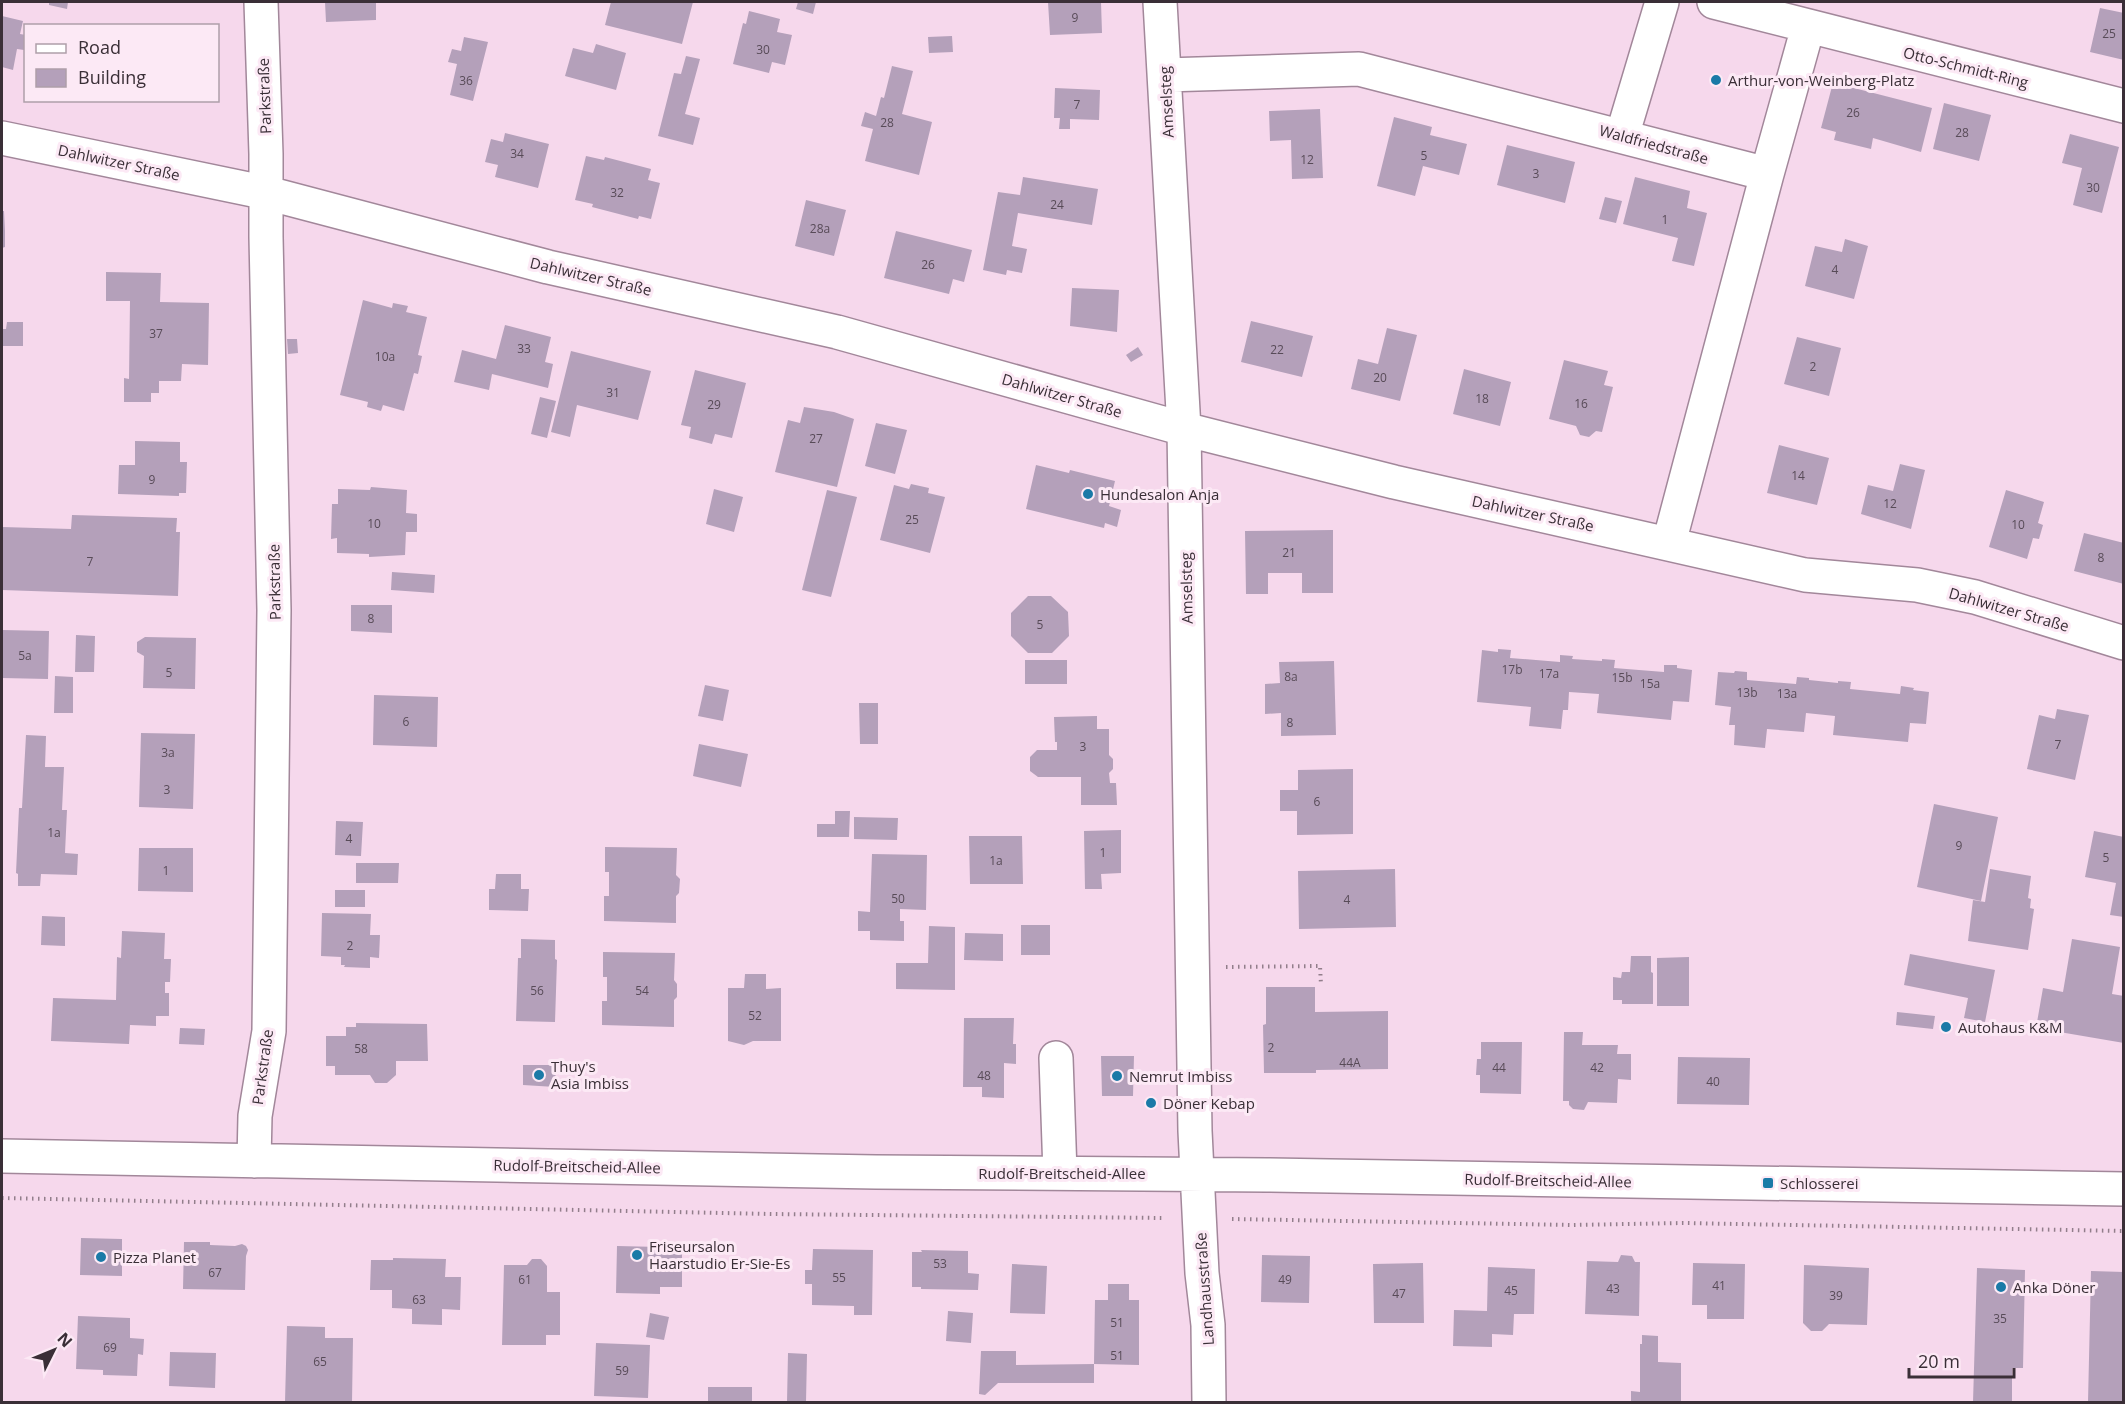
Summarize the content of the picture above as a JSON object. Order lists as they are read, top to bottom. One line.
{"streets":{"street":["Otto-Schmidt-Ring","Parkstraße","Amselsteg","Waldfriedstraße","Dahlwitzer Straße","Rudolf-Breitscheid-Allee","Landhausstraße"]},"crossings":[["Parkstraße","Dahlwitzer Straße"],["Parkstraße","Rudolf-Breitscheid-Allee"],["Amselsteg","Waldfriedstraße"],["Amselsteg","Dahlwitzer Straße"],["Amselsteg","Rudolf-Breitscheid-Allee"],["Amselsteg","Landhausstraße"],["Rudolf-Breitscheid-Allee","Landhausstraße"]],"places":{"other":["Arthur-von-Weinberg-Platz","Hundesalon Anja","Autohaus K&M","Thuy's Asia Imbiss","Nemrut Imbiss","Döner Kebap","Friseursalon Haarstudio Er-Sie-Es","Pizza Planet","Anka Döner"],"transit":["Schlosserei"]},"house_numbers":["9","25","30","36","7","26","28","28","34","5","12","3","30","32","24","1","28a","26","4","37","33","22","10a","2","20","31","18","16","29","27","14","9","12","25","10","10","21","8","7","8","5","5a","17b","5","17a","8a","15b","15a","13b","13a","6","8","7","3","3a","3","6","1a","4","9","1","5","1a","1","50","4","2","56","54","52","2","58","44A","44","42","48","40","53","67","55","61","49","41","43","45","47","39","63","35","51","69","51","65","59"],"legend":["Road","Building"],"scale_bar":"20 m","north":"top right"}
